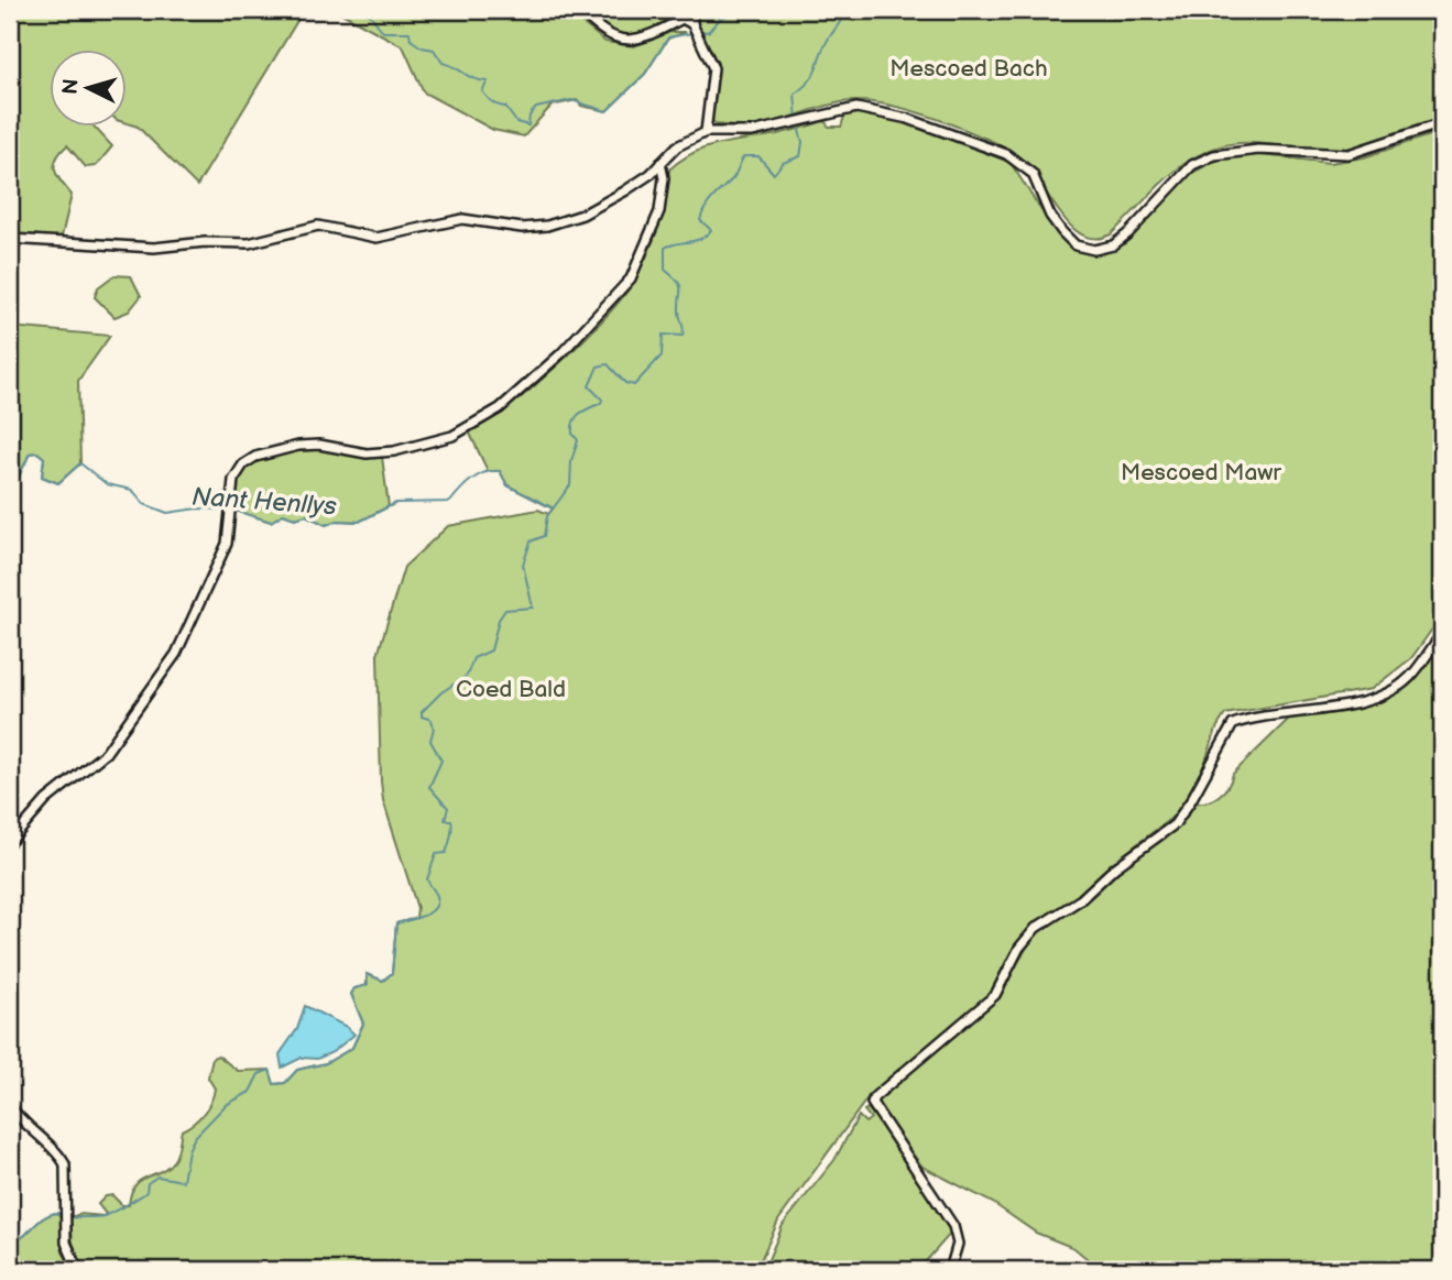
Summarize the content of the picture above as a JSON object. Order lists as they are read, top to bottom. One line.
{"water":["Nant Henllys"],"parks":["Mescoed Bach","Mescoed Mawr","Coed Bald"],"north":"left"}
